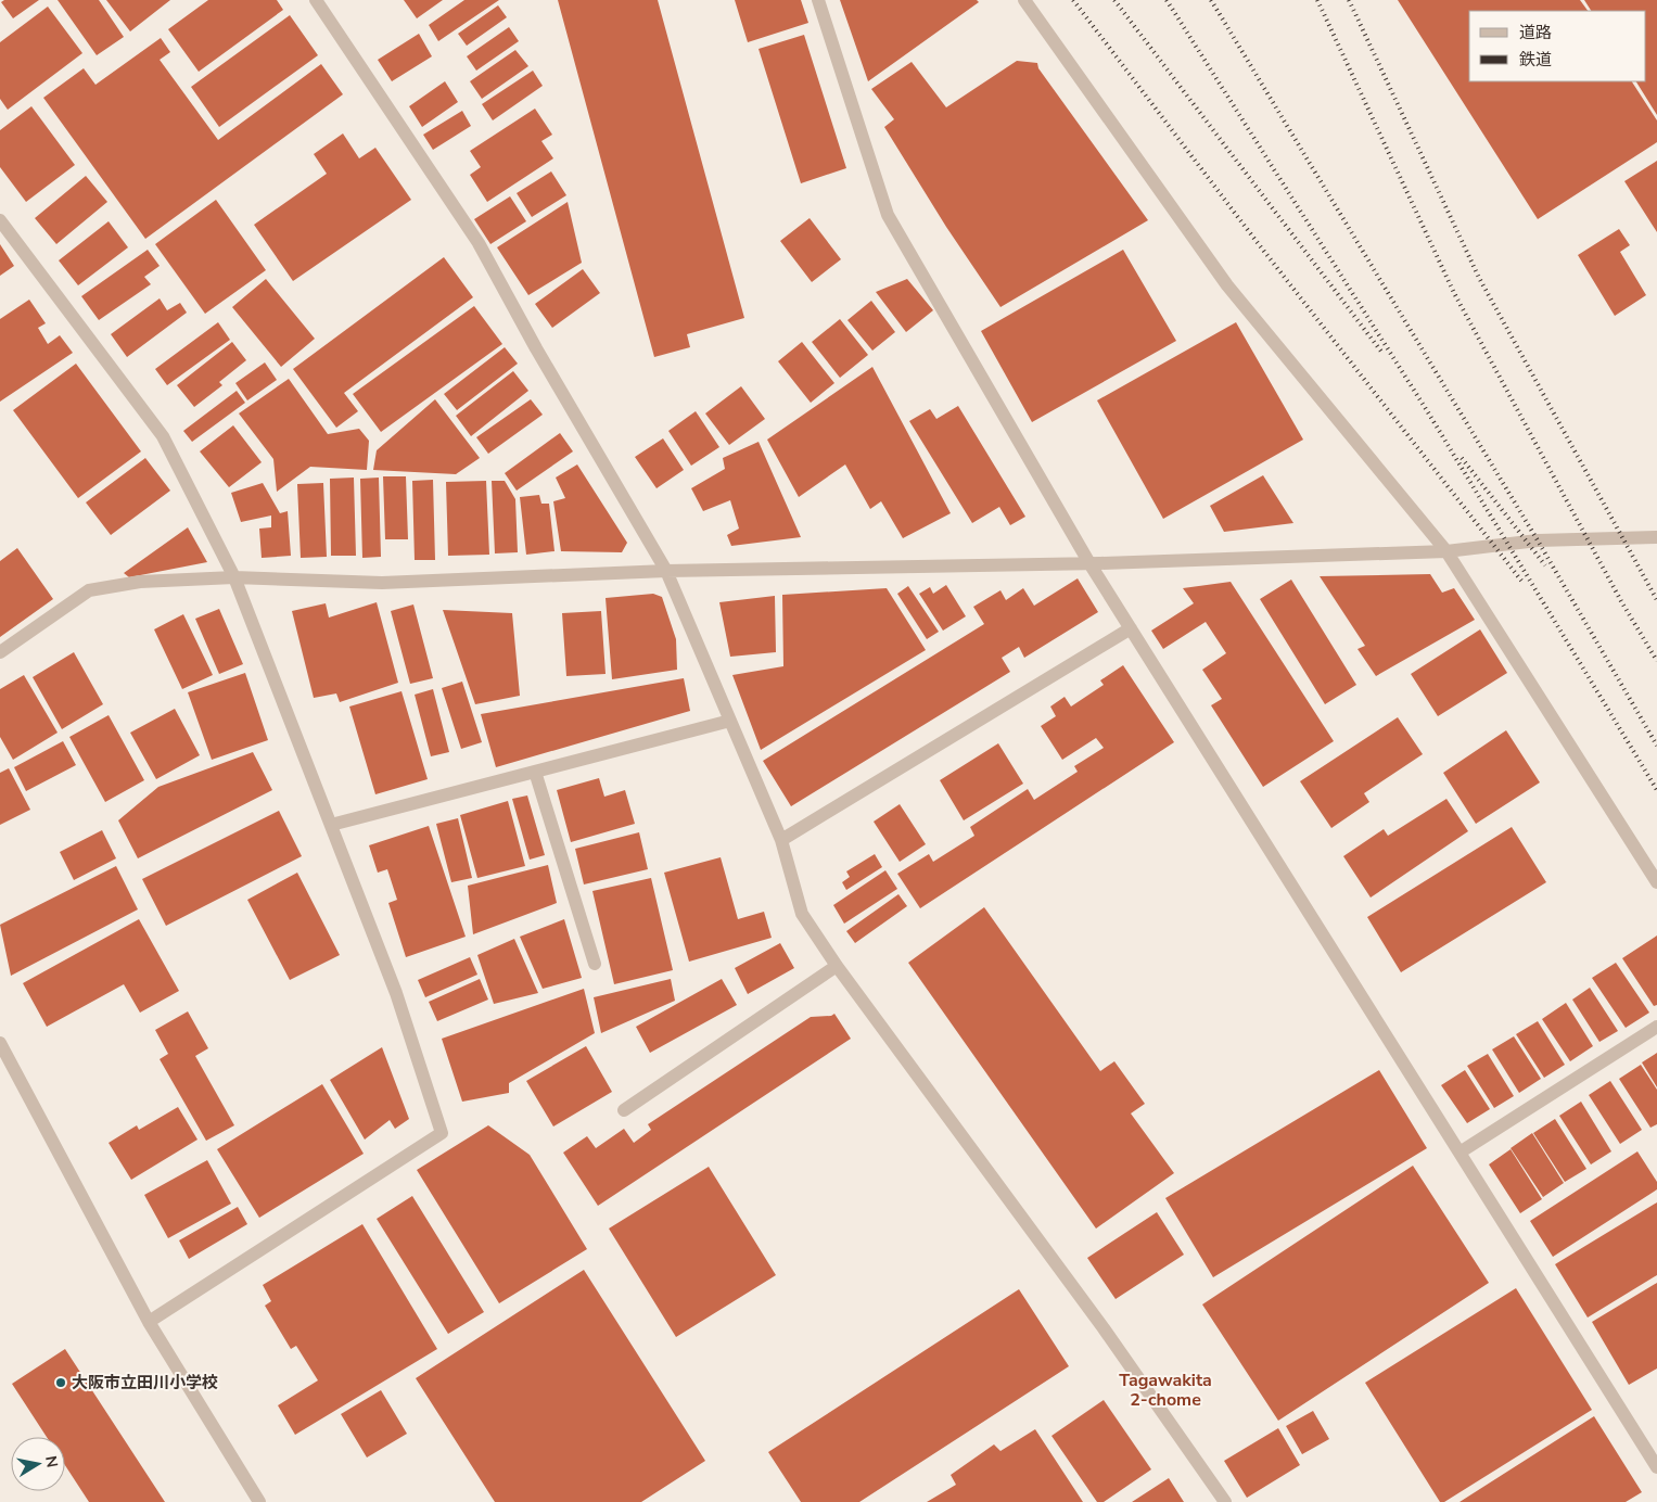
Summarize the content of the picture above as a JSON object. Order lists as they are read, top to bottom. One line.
{"districts":["Tagawakita 2-chome"],"places":["大阪市立田川小学校"],"legend":["道路","鉄道"],"north":"right"}
